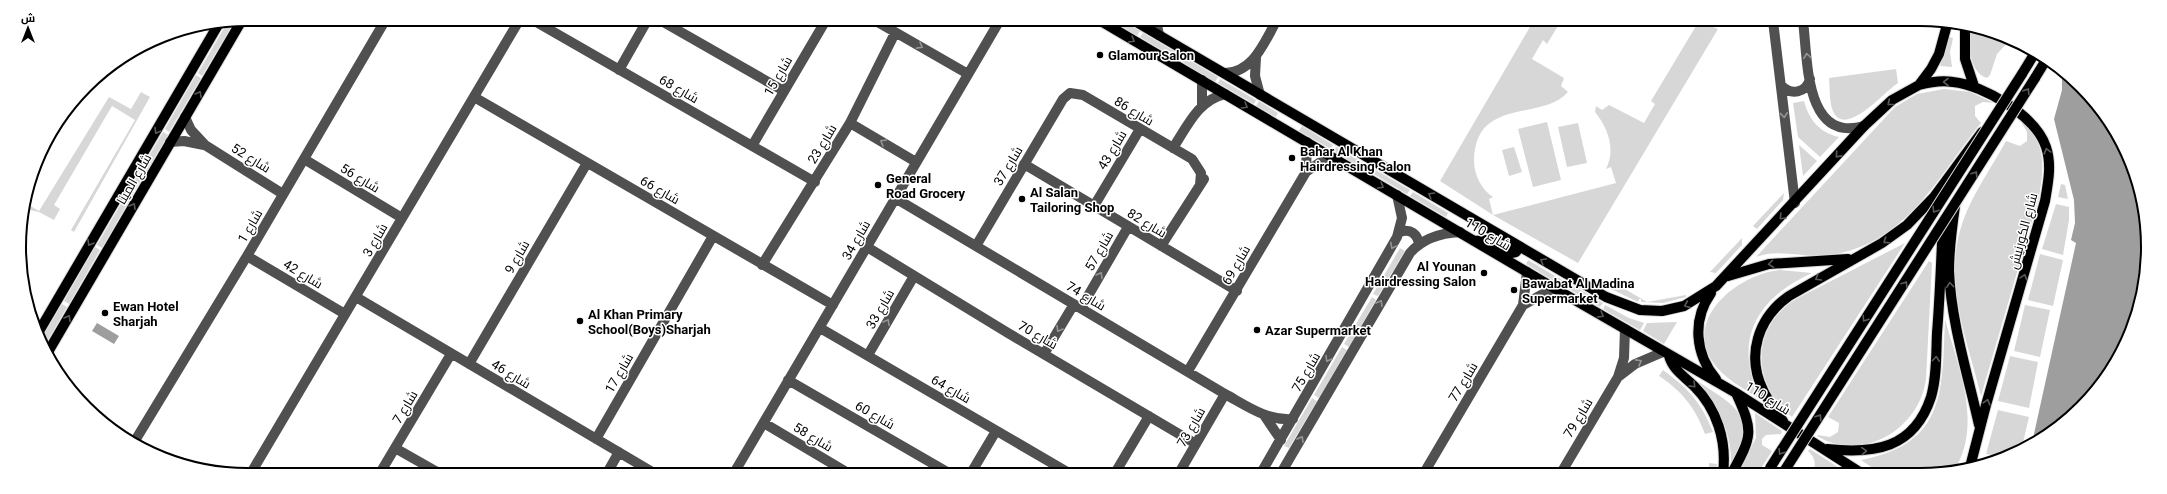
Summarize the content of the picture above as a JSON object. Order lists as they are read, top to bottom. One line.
{"streets":{"main road":["شارع المينا","شارع الكورنيش","شارع 110"],"street":["شارع 15","شارع 68","شارع 86","شارع 23","شارع 43","شارع 52","شارع 37","شارع 56","شارع 66","شارع 82","شارع 1","شارع 3","شارع 34","شارع 57","شارع 9","شارع 69","شارع 42","شارع 74","شارع 33","شارع 70","شارع 75","شارع 17","شارع 46","شارع 77","شارع 64","شارع 7","شارع 60","شارع 79","شارع 73","شارع 58"]},"crossings":[["شارع 15","شارع 68"],["شارع 68","شارع 23"],["شارع 86","شارع 43"],["شارع 86","شارع 37"],["شارع 86","شارع 82"],["شارع 23","شارع 66"],["شارع 43","شارع 82"],["شارع 52","شارع المينا"],["شارع 52","شارع 1"],["شارع 37","شارع 82"],["شارع 37","شارع 74"],["شارع 56","شارع 1"],["شارع 56","شارع 3"],["شارع 66","شارع 3"],["شارع 66","شارع 34"],["شارع 66","شارع 9"],["شارع 66","شارع 17"],["شارع 82","شارع 57"],["شارع 82","شارع 69"],["شارع 1","شارع 42"],["شارع الكورنيش","شارع 110"],["شارع 110","شارع 69"],["شارع 110","شارع 75"],["شارع 110","شارع 77"],["شارع 110","شارع 79"],["شارع 3","شارع 42"],["شارع 3","شارع 46"],["شارع 34","شارع 74"],["شارع 34","شارع 70"],["شارع 34","شارع 64"],["شارع 34","شارع 60"],["شارع 34","شارع 58"],["شارع 57","شارع 74"],["شارع 57","شارع 70"],["شارع 9","شارع 46"],["شارع 69","شارع 74"],["شارع 74","شارع 75"],["شارع 74","شارع 73"],["شارع 33","شارع 70"],["شارع 33","شارع 64"],["شارع 70","شارع 73"],["شارع 17","شارع 46"],["شارع 46","شارع 7"]],"one_way":["شارع 33"],"places":["Glamour Salon","Bahar Al Khan Hairdressing Salon","General Road Grocery","Al Salan Tailoring Shop","Al Younan Hairdressing Salon","Bawabat Al Madina Supermarket","Ewan Hotel Sharjah","Al Khan Primary School(Boys)Sharjah","Azar Supermarket"],"north":"top"}
